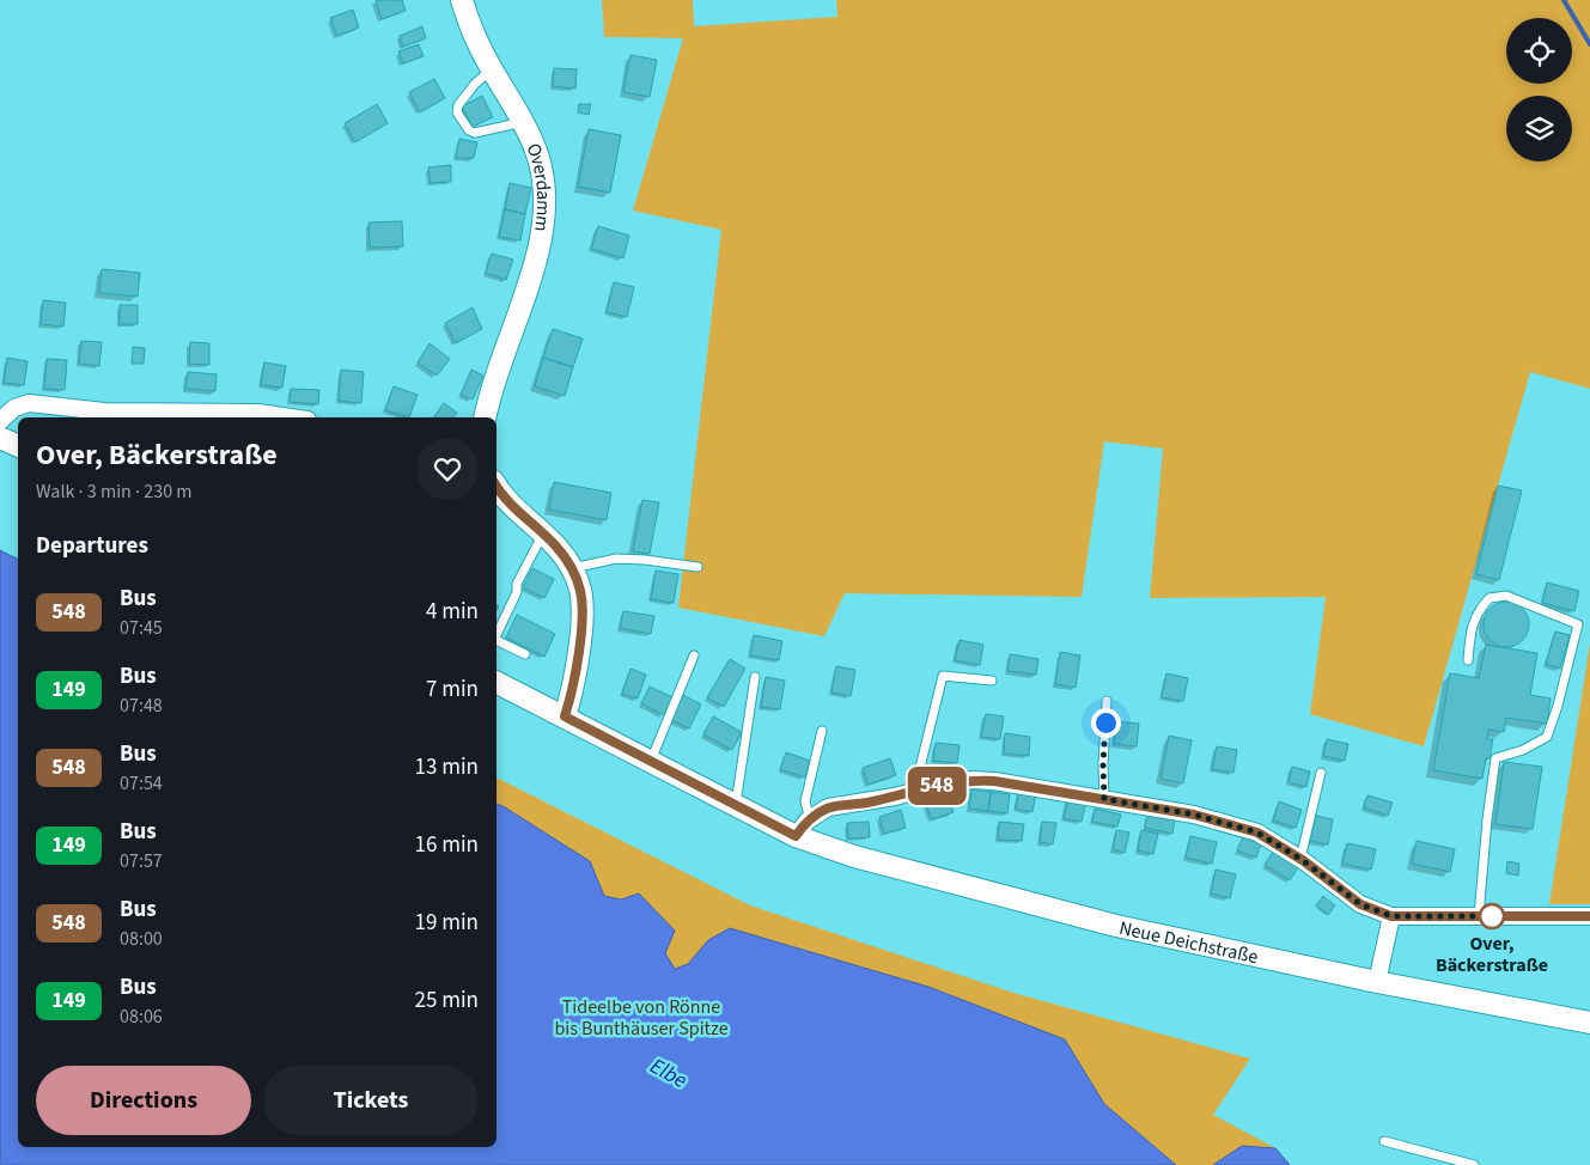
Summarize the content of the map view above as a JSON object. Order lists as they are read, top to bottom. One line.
{"streets":{"street":["Overdamm","Neue Deichstraße"]},"water":["Elbe"],"parks":["Tideelbe von Rönne bis Bunthäuser Spitze"],"places":["Over, Bäckerstraße"],"lines":["bus line 548"],"page":{"on_map":"548","heading":[["Over, Bäckerstraße","Walk · 3 min · 230 m"],"Departures"],"list":[{"mark":"548","name":"Bus","note":"07:45","value":"4 min"},{"mark":"149","name":"Bus","note":"07:48","value":"7 min"},{"mark":"548","name":"Bus","note":"07:54","value":"13 min"},{"mark":"149","name":"Bus","note":"07:57","value":"16 min"},{"mark":"548","name":"Bus","note":"08:00","value":"19 min"},{"mark":"149","name":"Bus","note":"08:06","value":"25 min"}],"buttons":["Directions","Tickets"]}}
